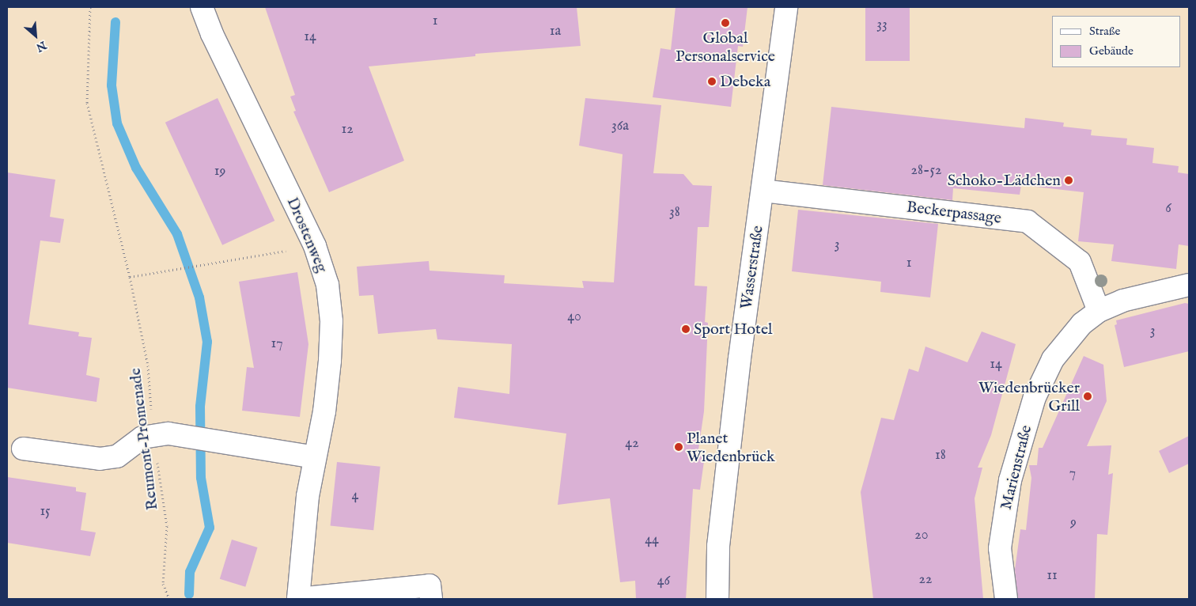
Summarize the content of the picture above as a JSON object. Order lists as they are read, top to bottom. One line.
{"streets":{"street":["Beckerpassage","Drostenweg","Wasserstraße","Marienstraße"],"path":["Reumont-Promenade"]},"crossings":[["Beckerpassage","Wasserstraße"],["Beckerpassage","Marienstraße"]],"places":["Global Personalservice","Debeka","Schoko-Lädchen","Sport Hotel","Wiedenbrücker Grill","Planet Wiedenbrück"],"house_numbers":["1","33","1a","14","36a","12","28-52","19","6","38","3","1","40","3","17","14","42","18","7","4","15","9","20","44","11","22","46"],"legend":["Straße","Gebäude"],"north":"bottom right"}
